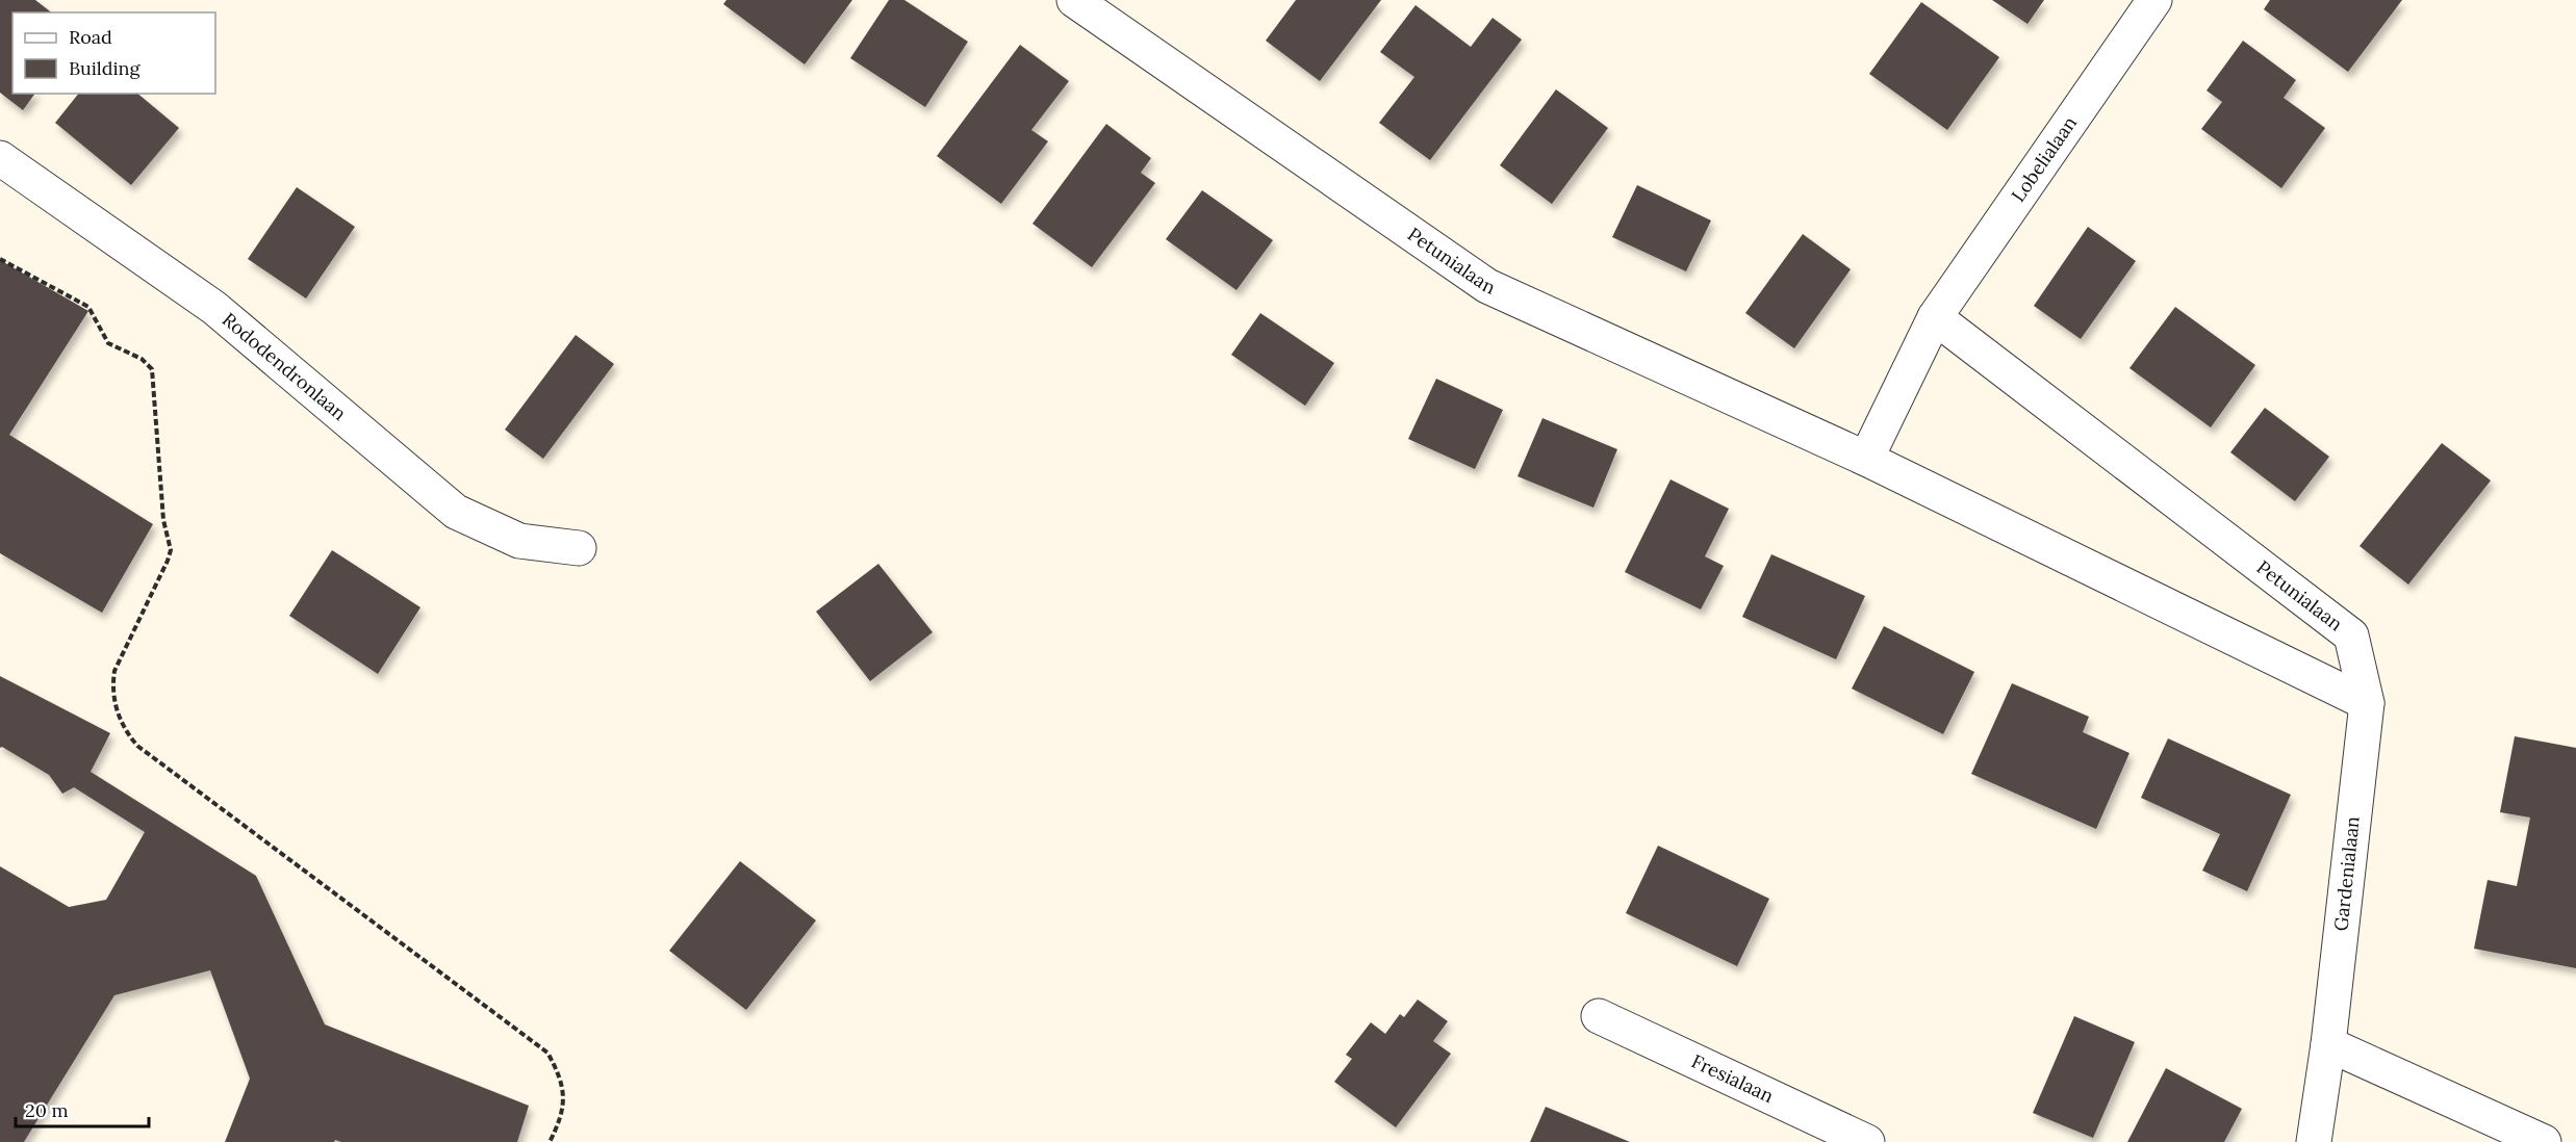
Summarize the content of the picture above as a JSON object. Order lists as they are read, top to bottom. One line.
{"streets":{"street":["Lobelialaan","Petunialaan","Rododendronlaan","Gardenialaan","Fresialaan"]},"crossings":[["Lobelialaan","Petunialaan"],["Petunialaan","Gardenialaan"]],"legend":["Road","Building"],"scale_bar":"20 m"}
